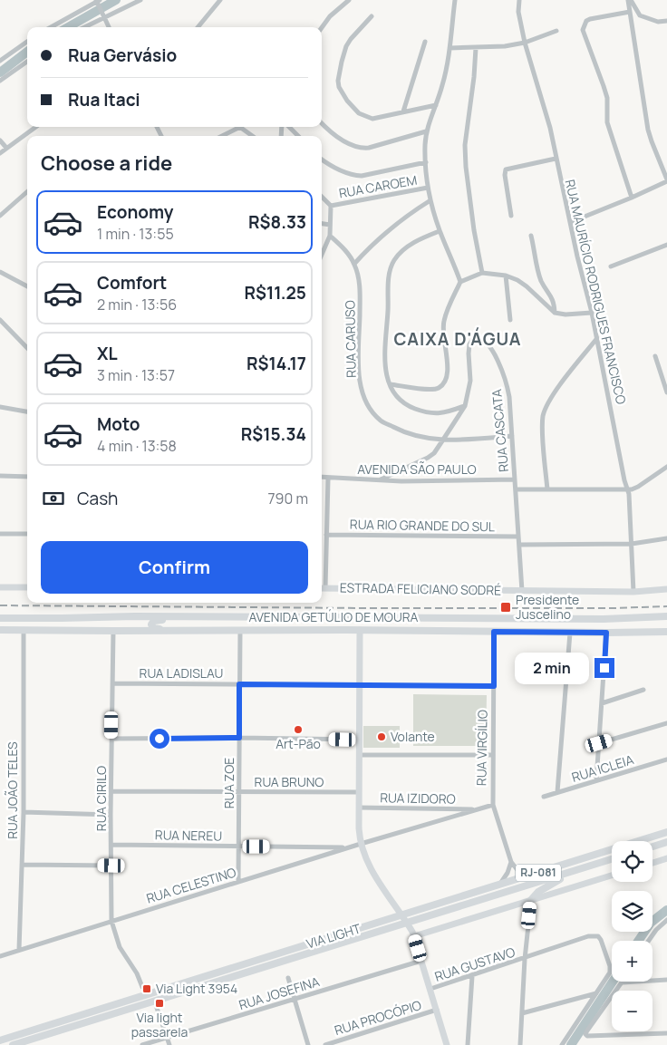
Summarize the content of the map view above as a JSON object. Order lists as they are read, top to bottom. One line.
{"streets":{"main road":["AVENIDA GETÚLIO DE MOURA","RJ-081","VIA LIGHT"],"street":["RUA CAROEM","RUA MAURÍCIO RODRIGUES FRANCISCO","RUA CARUSO","RUA CASCATA","AVENIDA SÃO PAULO","RUA RIO GRANDE DO SUL","ESTRADA FELICIANO SODRÉ","RUA LADISLAU","RUA VIRGÍLIO","RUA ICLEIA","RUA BRUNO","RUA ZOE","RUA JOÃO TELES","RUA CIRILO","RUA IZIDORO","RUA NEREU","RUA CELESTINO","RUA GUSTAVO","RUA JOSEFINA","RUA PROCÓPIO"]},"crossings":[["RUA MAURÍCIO RODRIGUES FRANCISCO","ESTRADA FELICIANO SODRÉ"],["RUA CARUSO","RUA CASCATA"],["RUA CASCATA","AVENIDA SÃO PAULO"],["RUA CASCATA","RUA RIO GRANDE DO SUL"],["RUA CASCATA","ESTRADA FELICIANO SODRÉ"],["AVENIDA GETÚLIO DE MOURA","RUA VIRGÍLIO"],["AVENIDA GETÚLIO DE MOURA","RUA ZOE"],["AVENIDA GETÚLIO DE MOURA","RUA JOÃO TELES"],["AVENIDA GETÚLIO DE MOURA","RUA CIRILO"],["RUA LADISLAU","RUA VIRGÍLIO"],["RUA LADISLAU","RUA ZOE"],["RUA LADISLAU","RUA CIRILO"],["RUA VIRGÍLIO","RUA CELESTINO"],["RUA BRUNO","RUA ZOE"],["RUA BRUNO","RUA CIRILO"],["RUA ZOE","RUA NEREU"],["RUA ZOE","RUA CELESTINO"],["RUA JOÃO TELES","RUA CELESTINO"],["RUA CIRILO","RUA NEREU"],["RUA CIRILO","RUA CELESTINO"],["RUA IZIDORO","RUA CELESTINO"],["RUA NEREU","RUA CELESTINO"]],"districts":["CAIXA D'ÁGUA"],"places":{"transit":["Presidente Juscelino","Via Light 3954","Via light passarela"],"other":["Art-Pão","Volante"]},"page":{"banner":["Rua Gervásio","Rua Itaci"],"heading":"Choose a ride","list":[{"name":"Economy","note":"1 min · 13:55","value":"R$8.33"},{"name":"Comfort","note":"2 min · 13:56","value":"R$11.25"},{"name":"XL","note":"3 min · 13:57","value":"R$14.17"},{"name":"Moto","note":"4 min · 13:58","value":"R$15.34"}],"pay":["Cash","790 m"],"buttons":"Confirm","bubble":"2 min","map_buttons":["+","−"]}}
